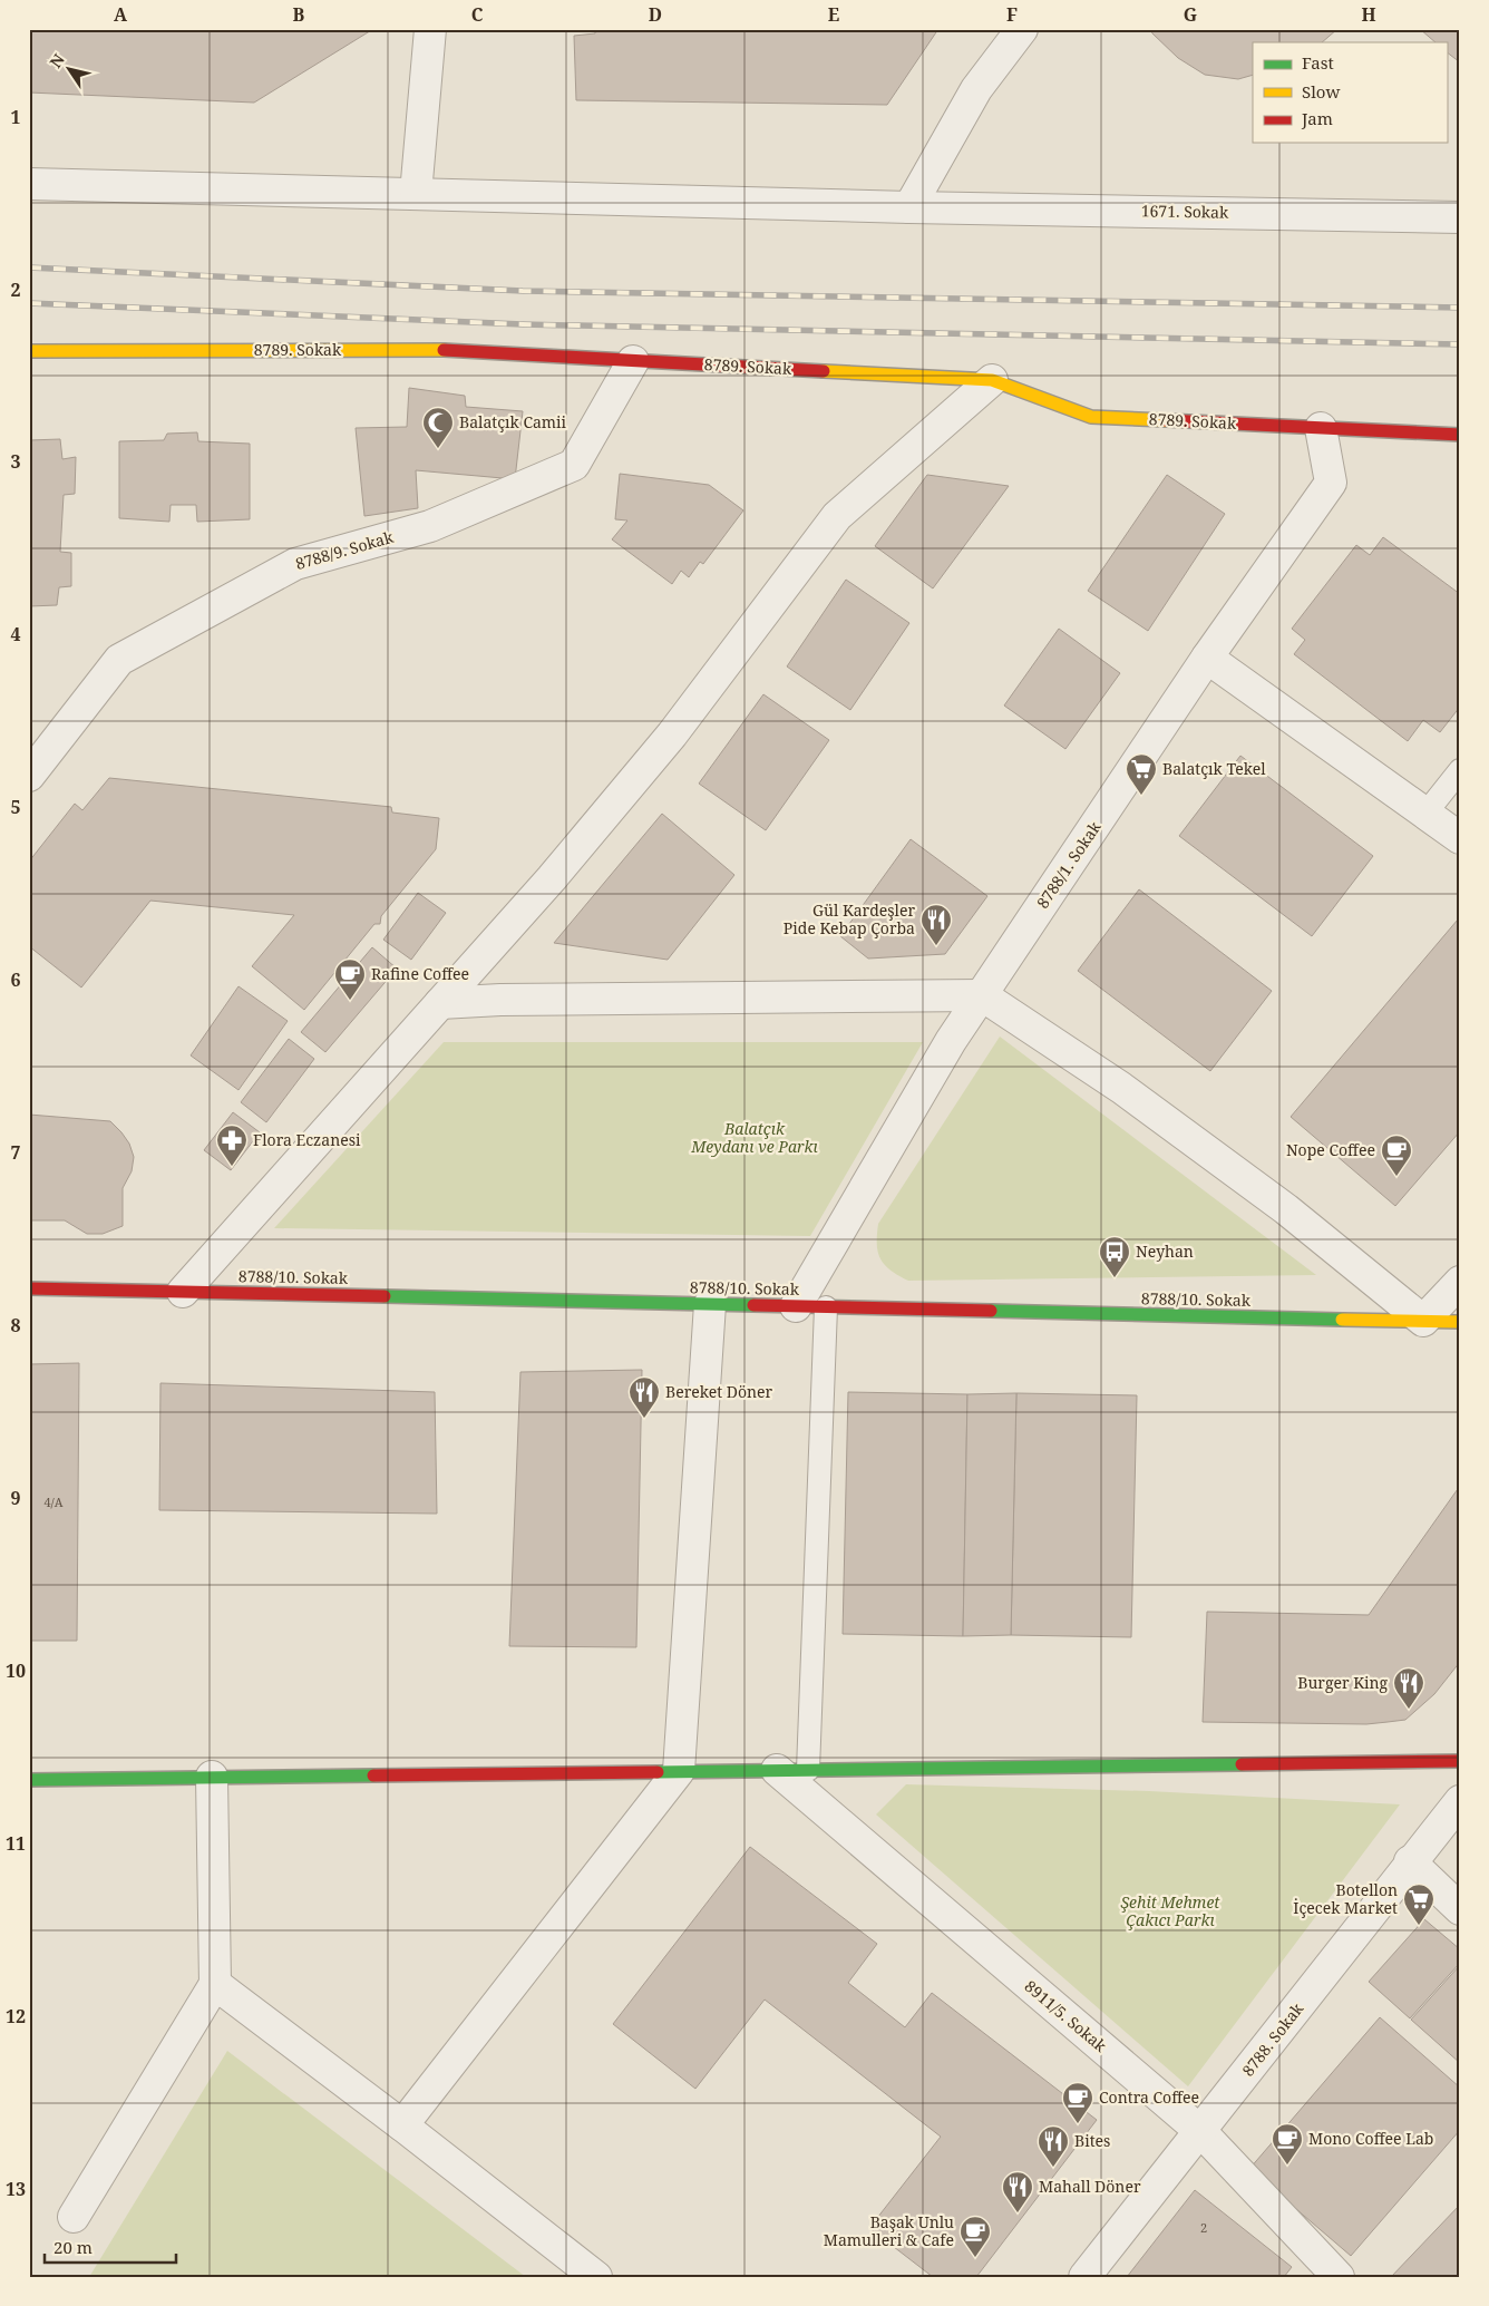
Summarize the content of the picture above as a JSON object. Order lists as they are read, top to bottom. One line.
{"streets":{"street":["1671. Sokak","8789. Sokak","8788/9. Sokak","8788/1. Sokak","8788/10. Sokak","8911/5. Sokak","8788. Sokak"]},"crossings":[["8789. Sokak","8788/9. Sokak"],["8789. Sokak","8788/1. Sokak"],["8788/1. Sokak","8788/10. Sokak"],["8911/5. Sokak","8788. Sokak"]],"parks":["Balatçık Meydanı ve Parkı","Şehit Mehmet Çakıcı Parkı"],"places":{"mosque":["Balatçık Camii"],"supermarket":["Balatçık Tekel","Botellon İçecek Market"],"restaurant":["Gül Kardeşler Pide Kebap Çorba","Bereket Döner","Burger King","Bites","Mahall Döner"],"cafe":["Rafine Coffee","Nope Coffee","Contra Coffee","Mono Coffee Lab","Başak Unlu Mamulleri & Cafe"],"pharmacy":["Flora Eczanesi"],"bus stop":["Neyhan"]},"house_numbers":["4/A","2"],"legend":["Fast","Slow","Jam"],"scale_bar":"20 m","north":"top left","grid":{"columns":["A","B","C","D","E","F","G","H"],"rows":["1","2","3","4","5","6","7","8","9","10","11","12","13"]}}
